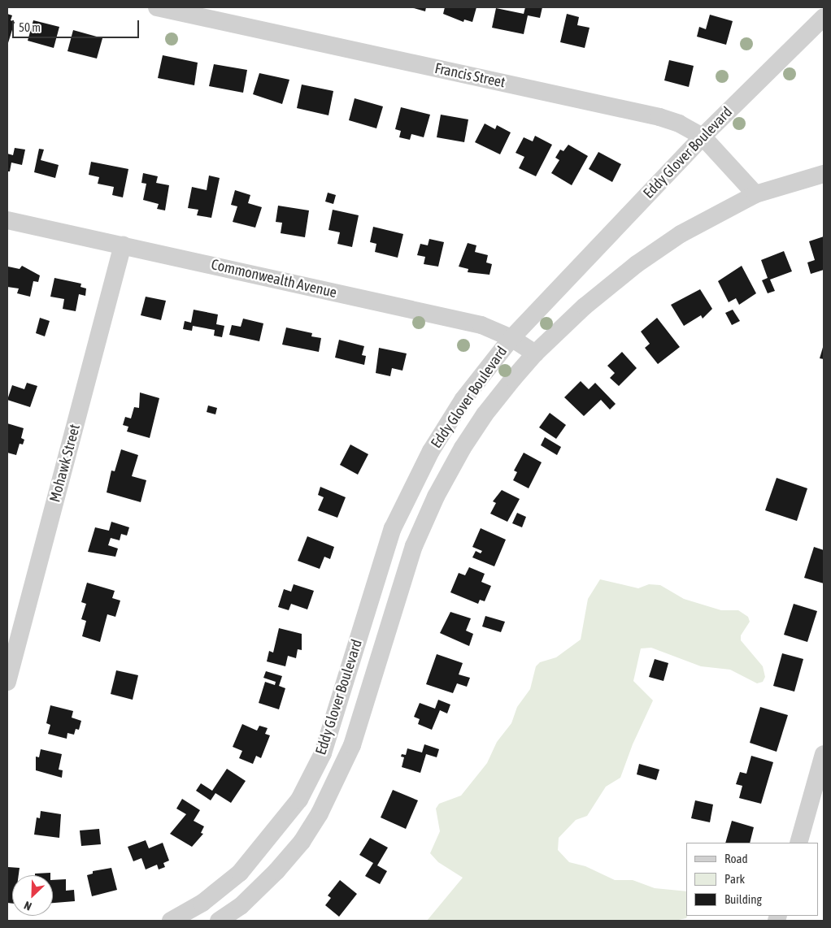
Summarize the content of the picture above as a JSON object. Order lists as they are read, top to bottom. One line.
{"streets":{"street":["Francis Street","Eddy Glover Boulevard","Commonwealth Avenue","Mohawk Street"]},"crossings":[["Francis Street","Eddy Glover Boulevard"],["Eddy Glover Boulevard","Commonwealth Avenue"],["Commonwealth Avenue","Mohawk Street"]],"legend":["Road","Park","Building"],"scale_bar":"50 m","north":"bottom left"}
